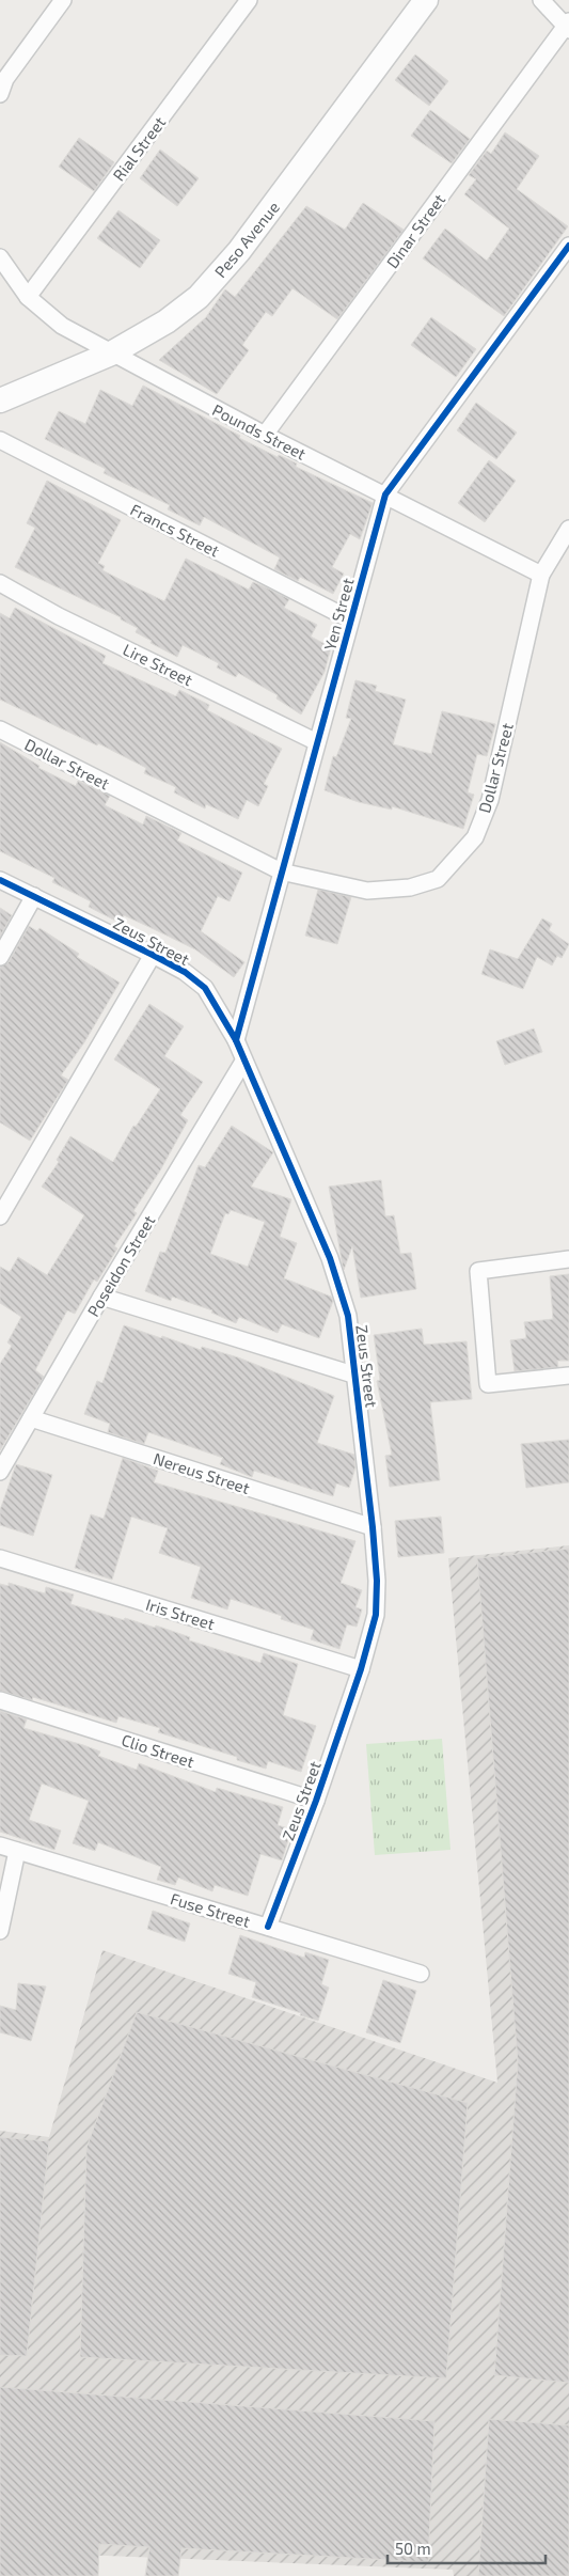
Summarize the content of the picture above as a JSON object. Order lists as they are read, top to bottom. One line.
{"streets":{"street":["Rial Street","Dinar Street","Peso Avenue","Pounds Street","Francs Street","Yen Street","Lire Street","Dollar Street","Zeus Street","Poseidon Street","Nereus Street","Iris Street","Clio Street","Fuse Street"]},"crossings":[["Rial Street","Pounds Street"],["Dinar Street","Pounds Street"],["Peso Avenue","Pounds Street"],["Pounds Street","Yen Street"],["Pounds Street","Dollar Street"],["Francs Street","Yen Street"],["Yen Street","Lire Street"],["Yen Street","Dollar Street"],["Yen Street","Zeus Street"],["Zeus Street","Poseidon Street"],["Zeus Street","Nereus Street"],["Zeus Street","Iris Street"],["Zeus Street","Clio Street"],["Zeus Street","Fuse Street"],["Poseidon Street","Nereus Street"]],"scale_bar":"50 m"}
